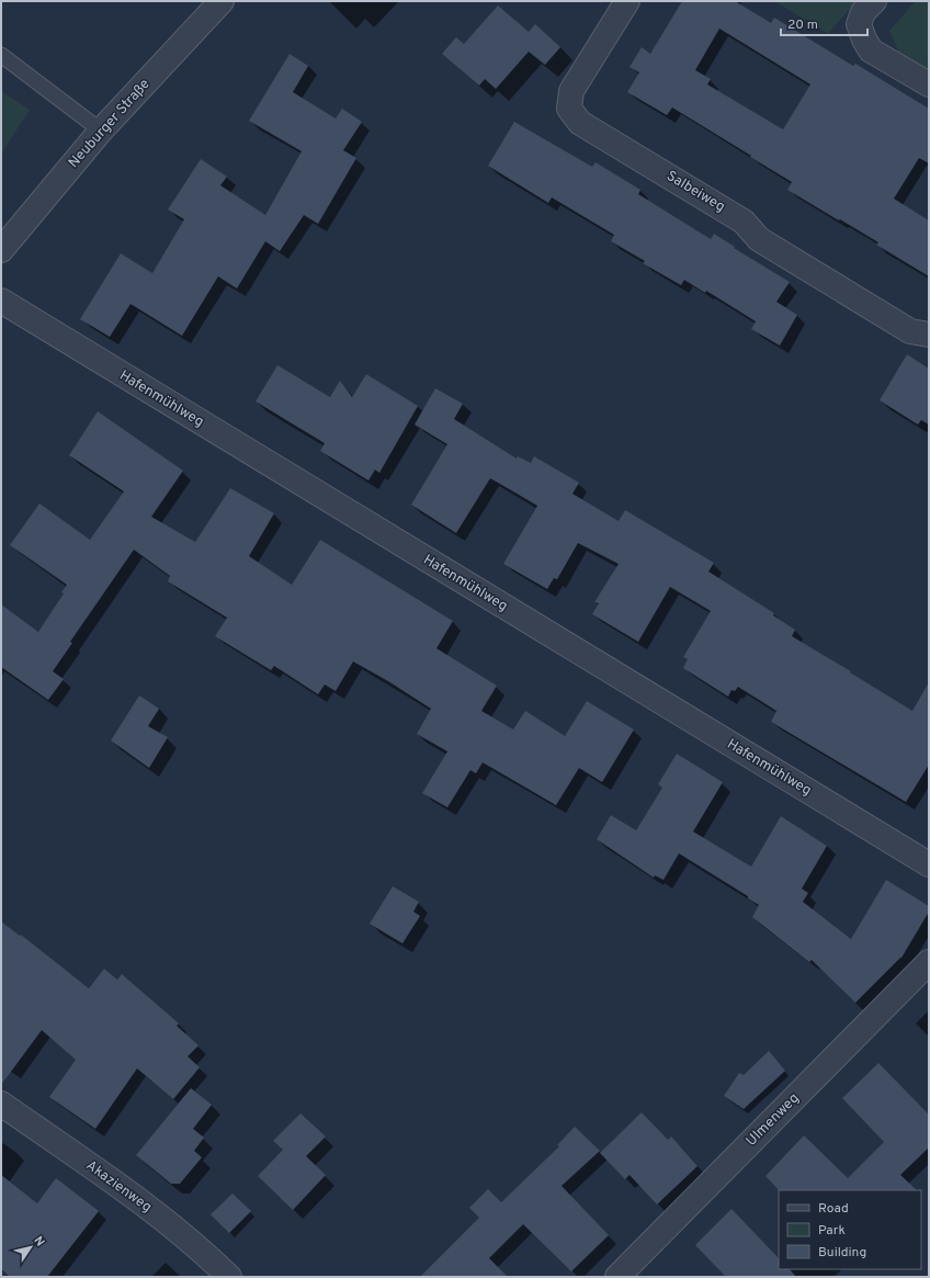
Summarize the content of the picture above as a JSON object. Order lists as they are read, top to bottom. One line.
{"streets":{"street":["Neuburger Straße","Salbeiweg","Hafenmühlweg","Ulmenweg","Akazienweg"]},"legend":["Road","Park","Building"],"scale_bar":"20 m","north":"top right"}
